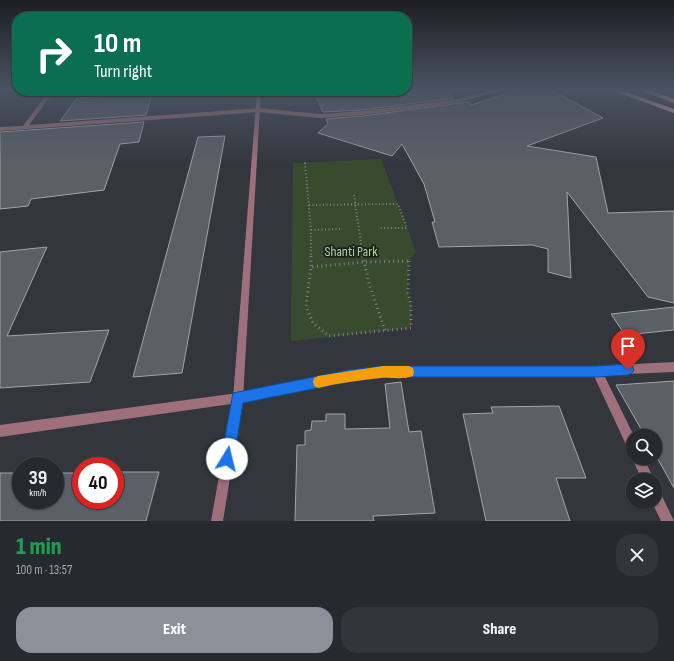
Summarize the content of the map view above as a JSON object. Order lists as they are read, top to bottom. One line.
{"parks":["Shanti Park"],"page":{"turn":["10 m","Turn right"],"speed":"39 km/h","limit":"40","heading":["1 min","100 m · 13:57"],"buttons":["Exit","Share"]}}
